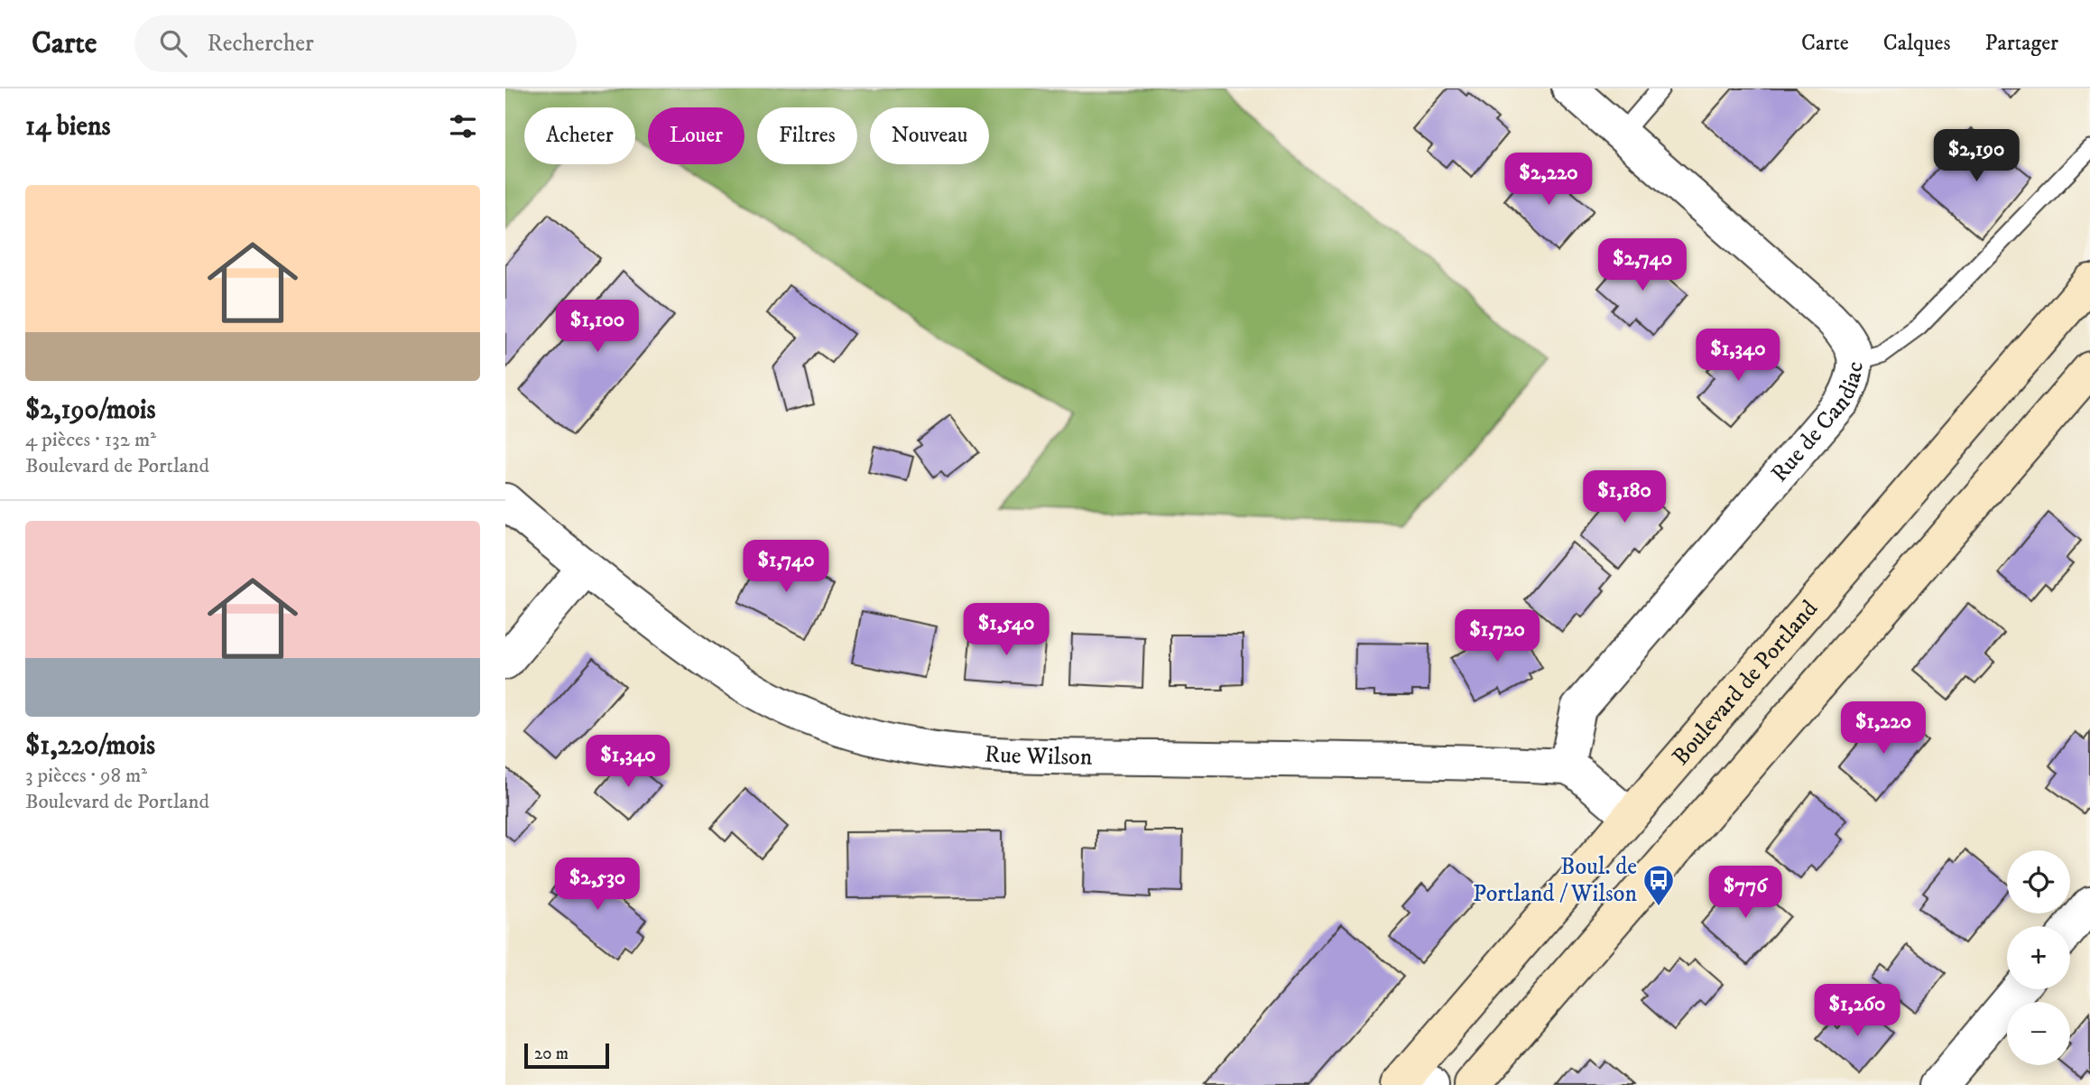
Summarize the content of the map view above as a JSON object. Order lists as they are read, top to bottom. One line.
{"streets":{"main road":["Boulevard de Portland"],"street":["Rue de Candiac","Rue Wilson"]},"crossings":[["Rue de Candiac","Rue Wilson"]],"places":{"bus stop":["Boul. de Portland / Wilson"]},"scale_bar":"20 m","page":{"header":"Carte","search":"Rechercher","nav":["Carte","Calques","Partager"],"heading":"14 biens","chip":["Acheter","Louer","Filtres","Nouveau"],"price":["$2,190","$2,220","$2,740","$1,100","$1,340","$1,180","$1,740","$1,540","$1,720","$1,220","$1,340","$2,530","$776","$1,260"],"list":[{"name":"$2,190/mois","note":"4 pièces · 132 m² · Boulevard de Portland"},{"name":"$1,220/mois","note":"3 pièces · 98 m² · Boulevard de Portland"}],"map_buttons":["+","−"],"scale":"20 m"}}
